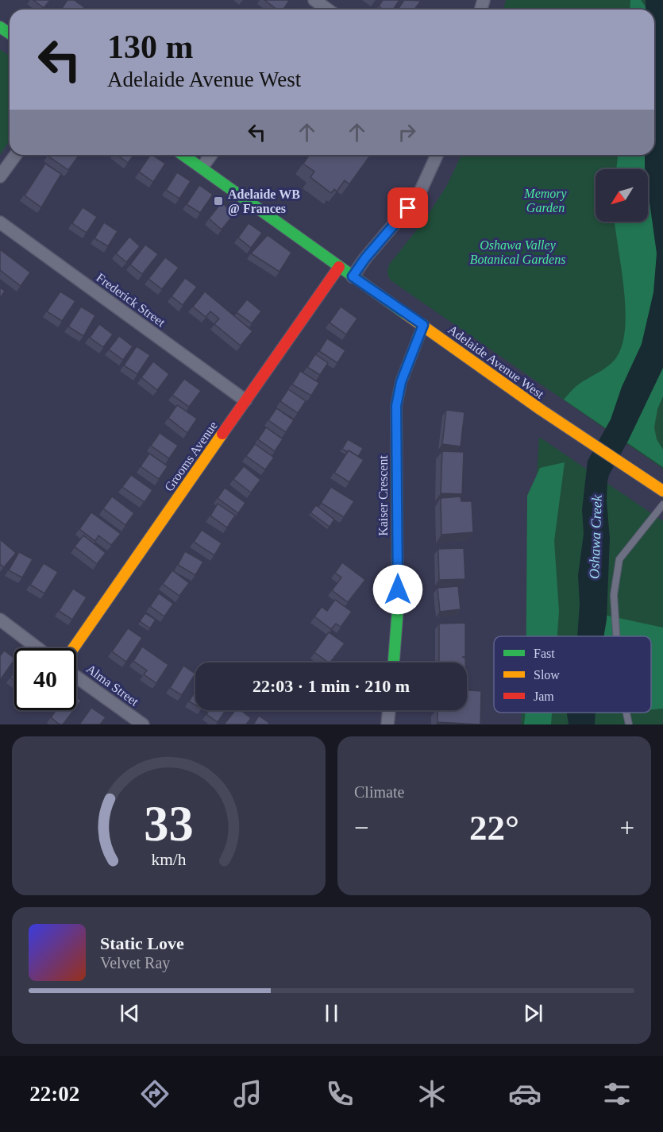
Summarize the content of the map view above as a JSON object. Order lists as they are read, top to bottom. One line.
{"streets":{"street":["Frederick Street","Adelaide Avenue West","Grooms Avenue","Kaiser Crescent","Alma Street"]},"crossings":[["Frederick Street","Grooms Avenue"],["Adelaide Avenue West","Grooms Avenue"],["Adelaide Avenue West","Kaiser Crescent"]],"water":["Oshawa Creek"],"parks":["Memory Garden","Oshawa Valley Botanical Gardens"],"places":{"transit":["Adelaide WB @ Frances"]},"legend":["Fast","Slow","Jam"],"north":"bottom left","page":{"turn":["130 m","Adelaide Avenue West"],"limit":"40","trip":"22:03 · 1 min · 210 m","tile":"Climate","heat":["−","22°","+"],"song":["Static Love","Velvet Ray"],"tabs":"22:02","gauge":["33","km/h"]}}
